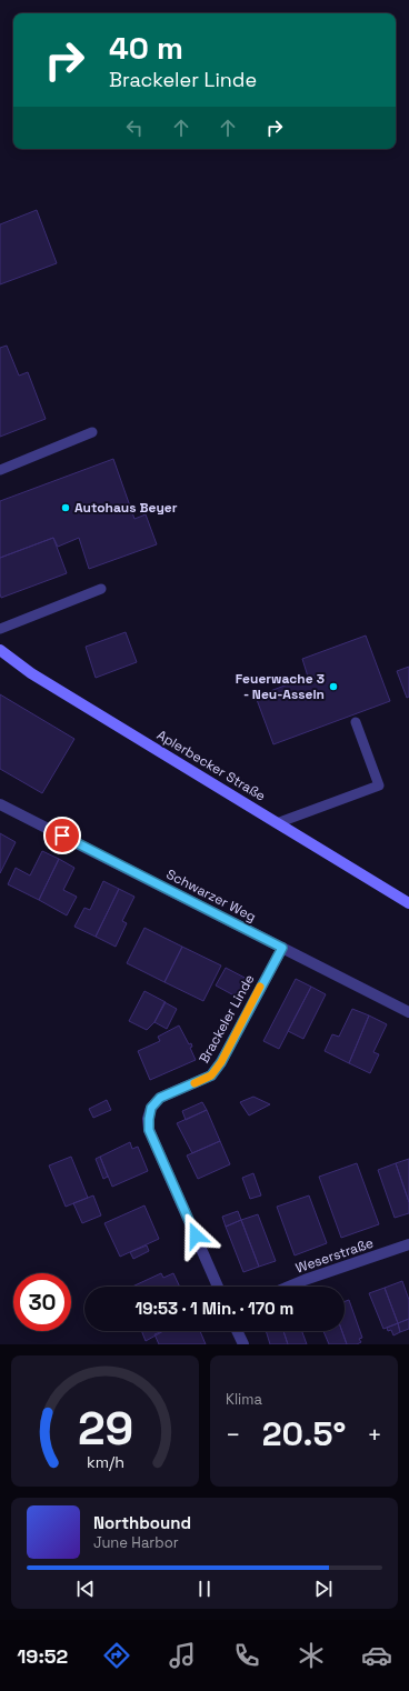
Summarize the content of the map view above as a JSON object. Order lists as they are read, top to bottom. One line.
{"streets":{"main road":["Aplerbecker Straße"],"street":["Schwarzer Weg","Brackeler Linde","Weserstraße"]},"crossings":[["Schwarzer Weg","Brackeler Linde"]],"places":["Autohaus Beyer","Feuerwache 3 - Neu-Asseln"],"page":{"turn":["40 m","Brackeler Linde"],"limit":"30","trip":"19:53 · 1 Min. · 170 m","tile":"Klima","heat":["−","20.5°","+"],"song":["Northbound","June Harbor"],"tabs":"19:52","gauge":["29","km/h"]}}
